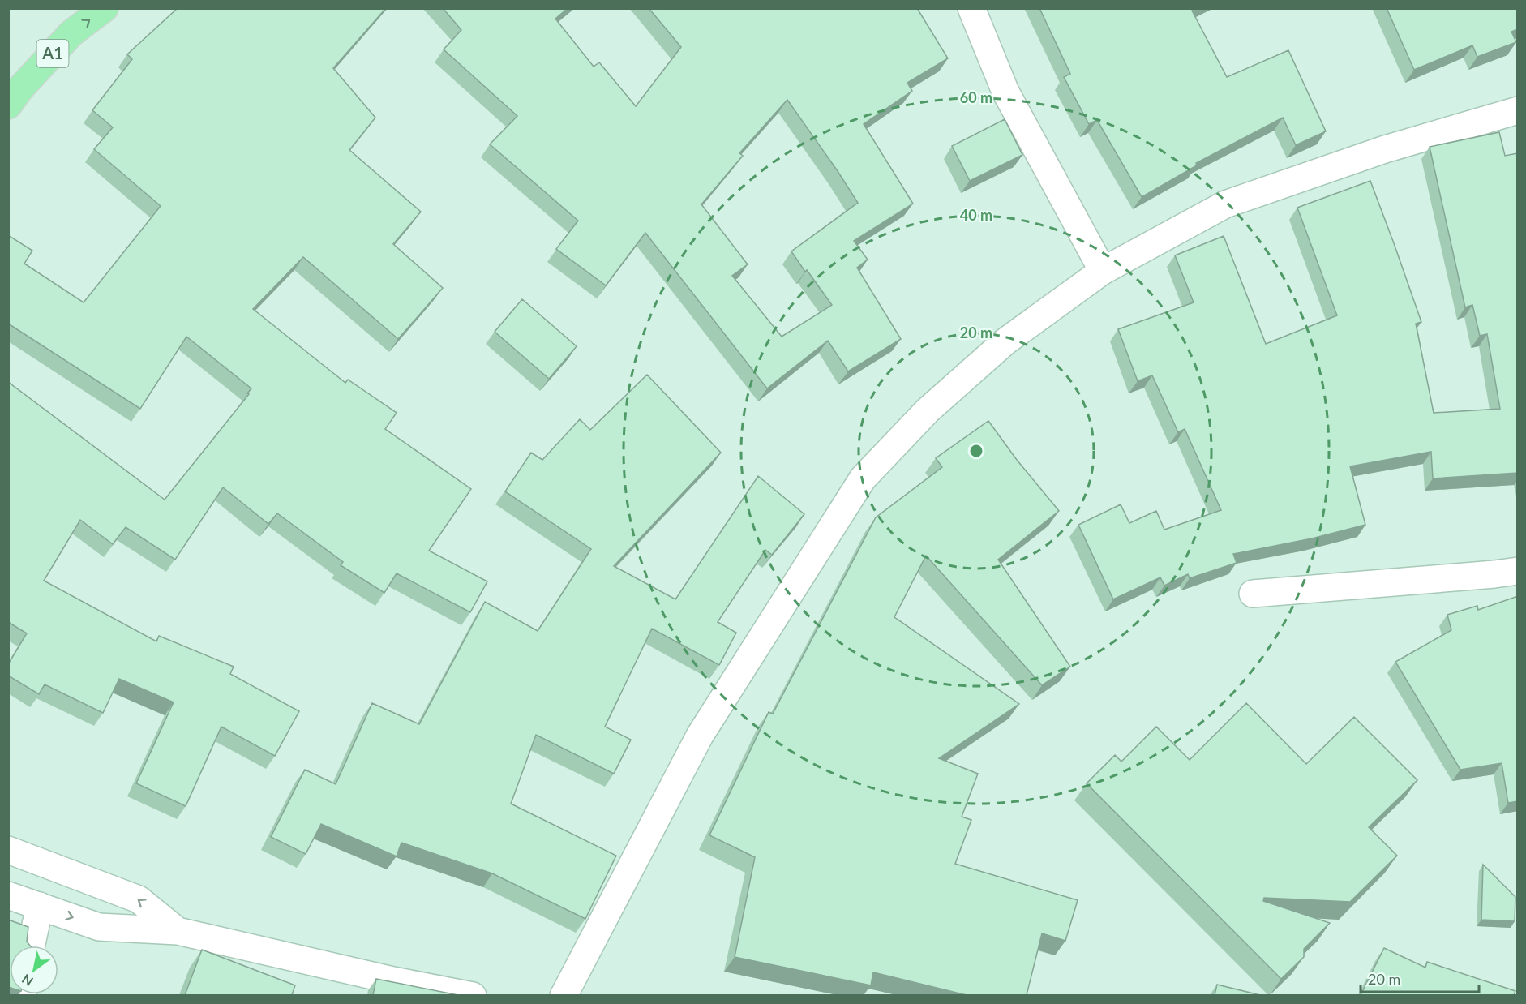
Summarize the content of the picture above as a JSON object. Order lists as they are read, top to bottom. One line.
{"streets":{"highway":["A1"]},"scale_bar":"20 m","north":"bottom left","rings":["60 m","40 m","20 m"]}
